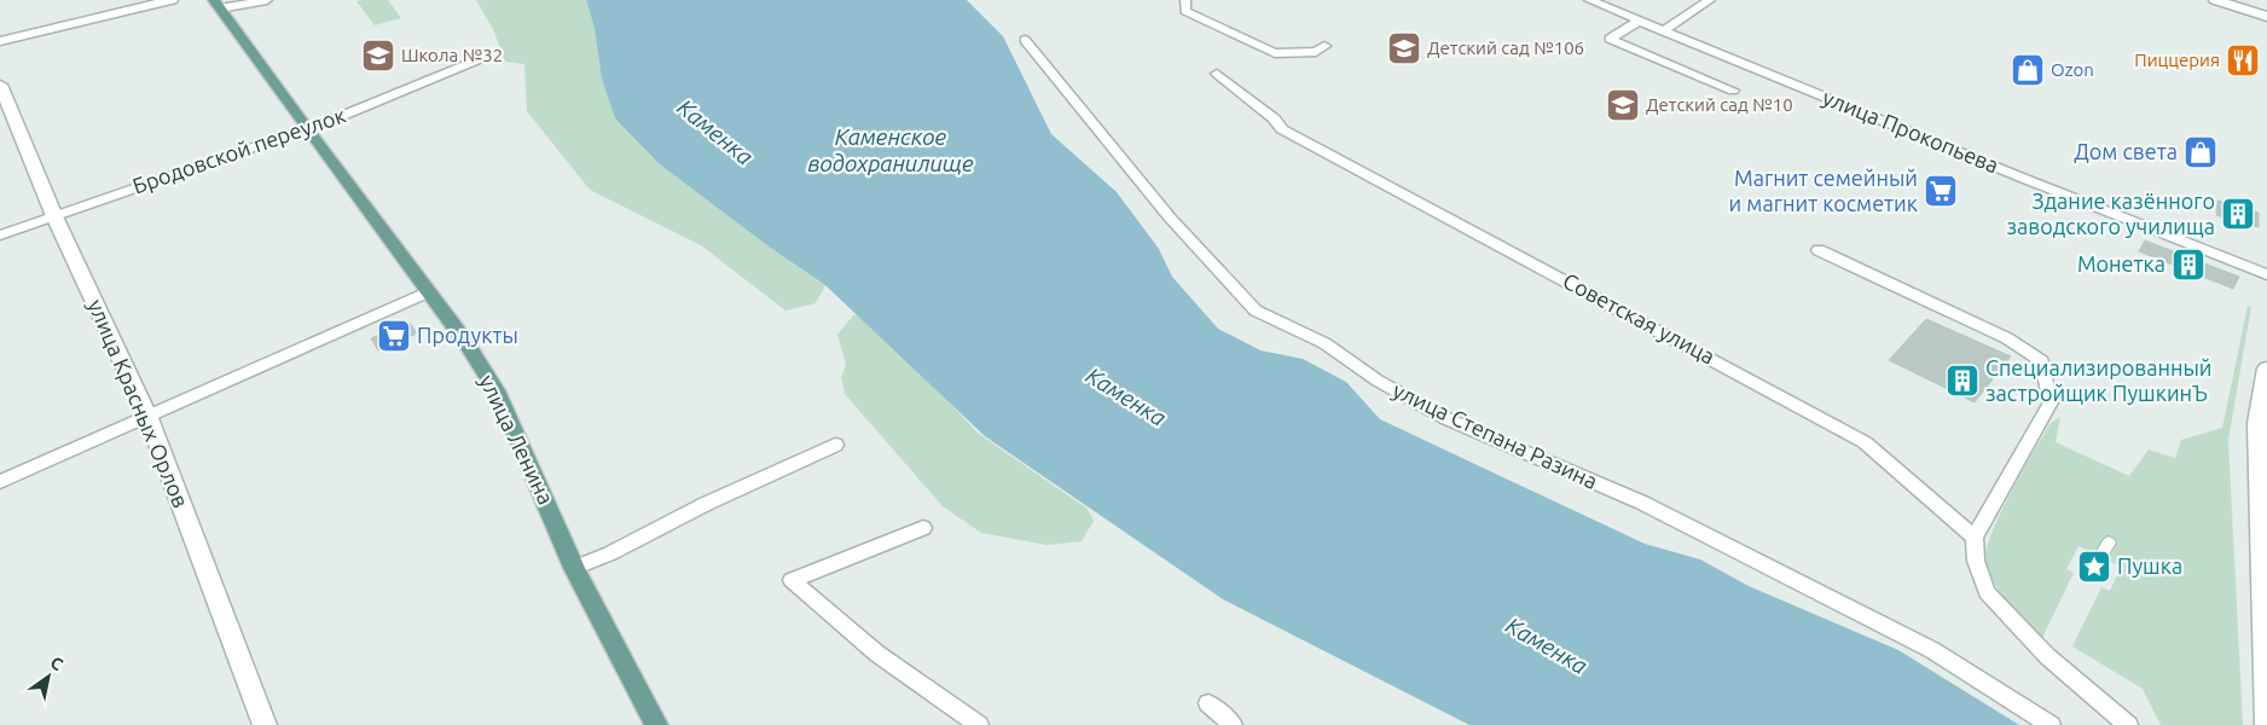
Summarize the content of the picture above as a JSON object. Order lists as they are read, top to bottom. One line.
{"streets":{"main road":["улица Ленина"],"street":["улица Прокопьева","Бродовской переулок","Советская улица","улица Красных Орлов","улица Степана Разина"]},"crossings":[["Бродовской переулок","улица Красных Орлов"],["Бродовской переулок","улица Ленина"]],"water":["Каменка","Каменское водохранилище"],"places":{"school or university":["Детский сад №106","Школа №32","Детский сад №10"],"restaurant":["Пиццерия"],"shop":["Ozon","Дом света"],"supermarket":["Магнит семейный и магнит косметик","Продукты"],"building":["Здание казённого заводского училища","Монетка","Специализированный застройщик ПушкинЪ"],"place":["Пушка"]},"north":"top right"}
